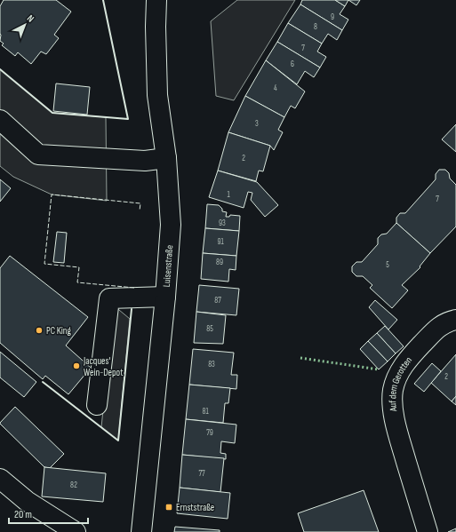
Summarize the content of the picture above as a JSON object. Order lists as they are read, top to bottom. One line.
{"streets":{"main road":["Luisenstraße","Auf dem Gerotten"]},"places":{"other":["PC King","Jacques' Wein-Depot"],"transit":["Ernststraße"]},"house_numbers":["9","8","7","6","4","3","2","1","7","93","91","89","5","87","85","83","2","81","79","77","82"],"scale_bar":"20 m","north":"top right"}
